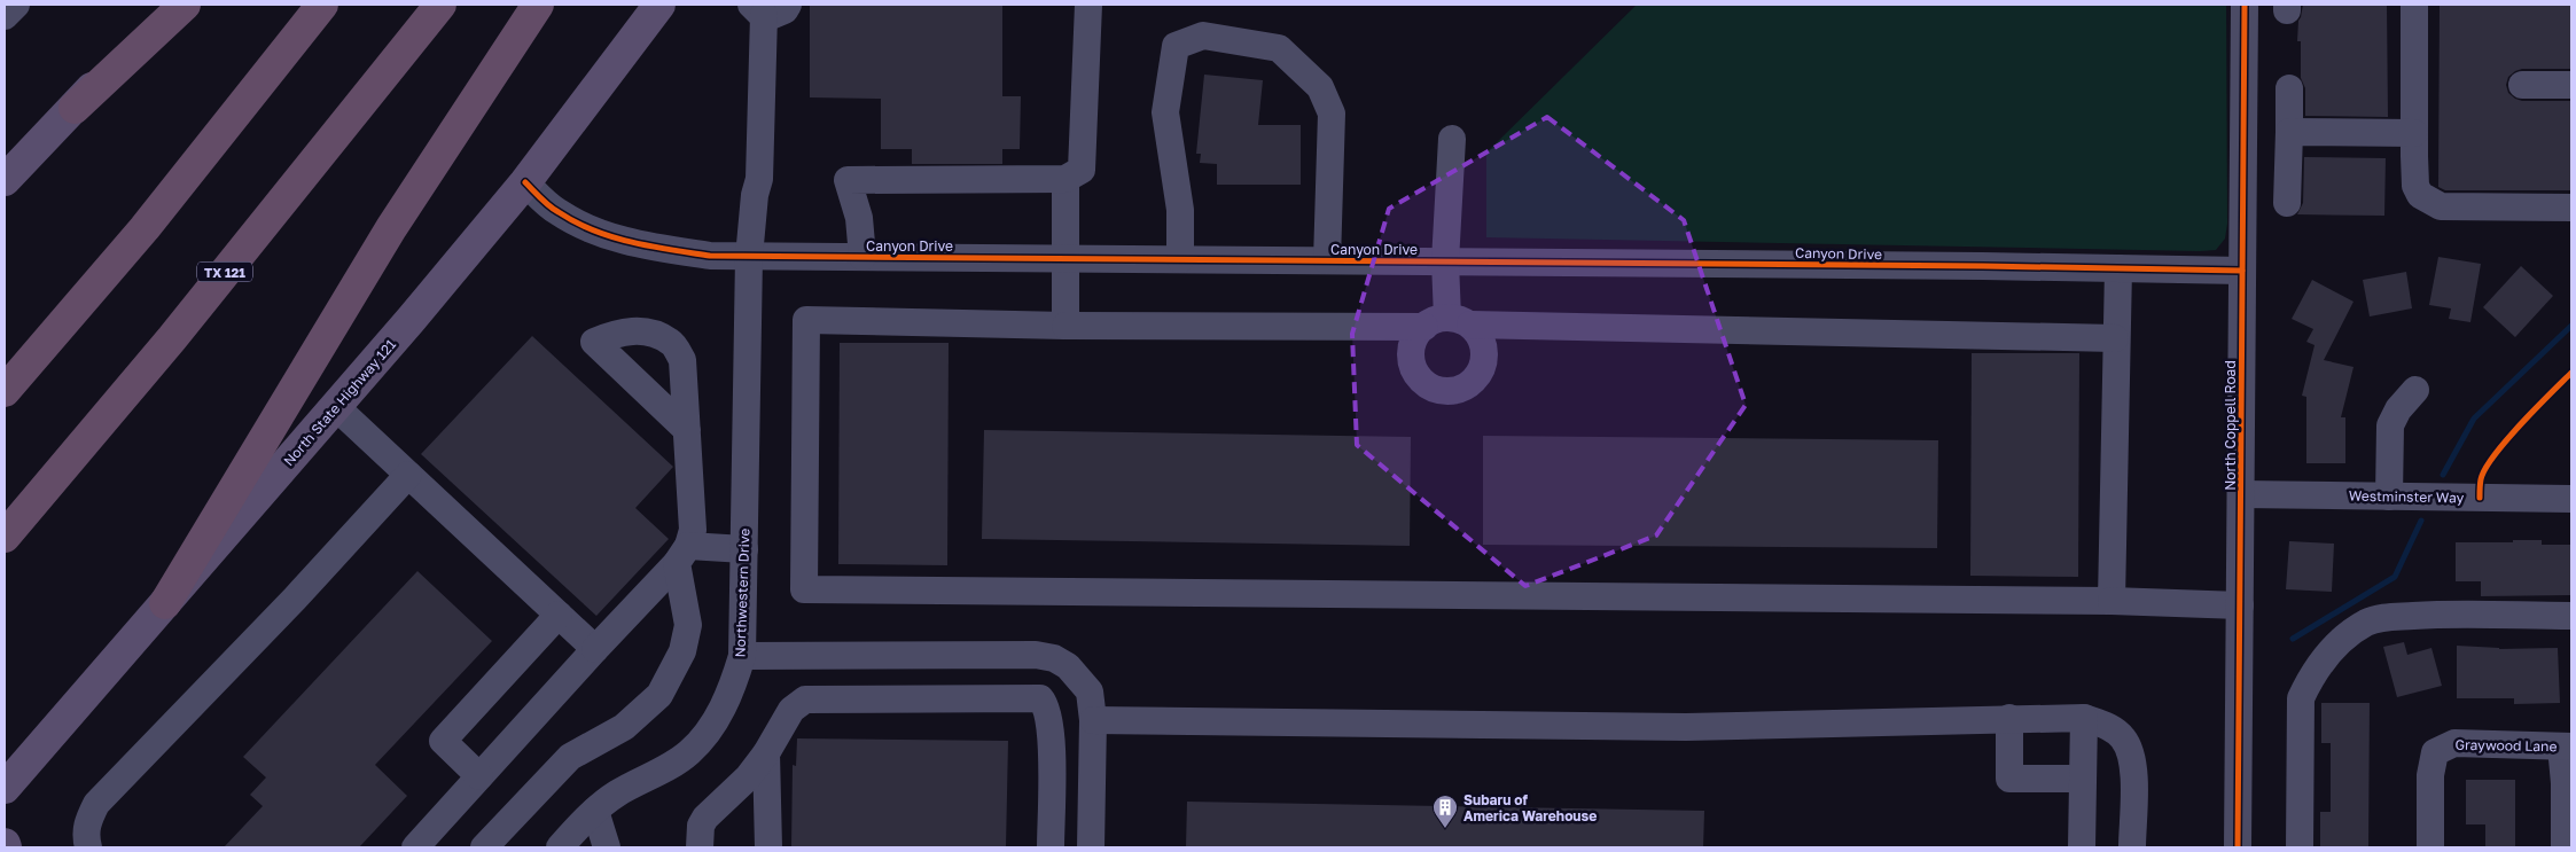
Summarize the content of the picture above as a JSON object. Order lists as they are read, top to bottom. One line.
{"streets":{"highway":["TX 121"],"main road":["North State Highway 121"],"street":["Canyon Drive","North Coppell Road","Westminster Way","Northwestern Drive","Graywood Lane"]},"crossings":[["Canyon Drive","North State Highway 121"],["Canyon Drive","North Coppell Road"],["Canyon Drive","Northwestern Drive"],["North Coppell Road","Westminster Way"]],"places":{"building":["Subaru of America Warehouse"]}}
